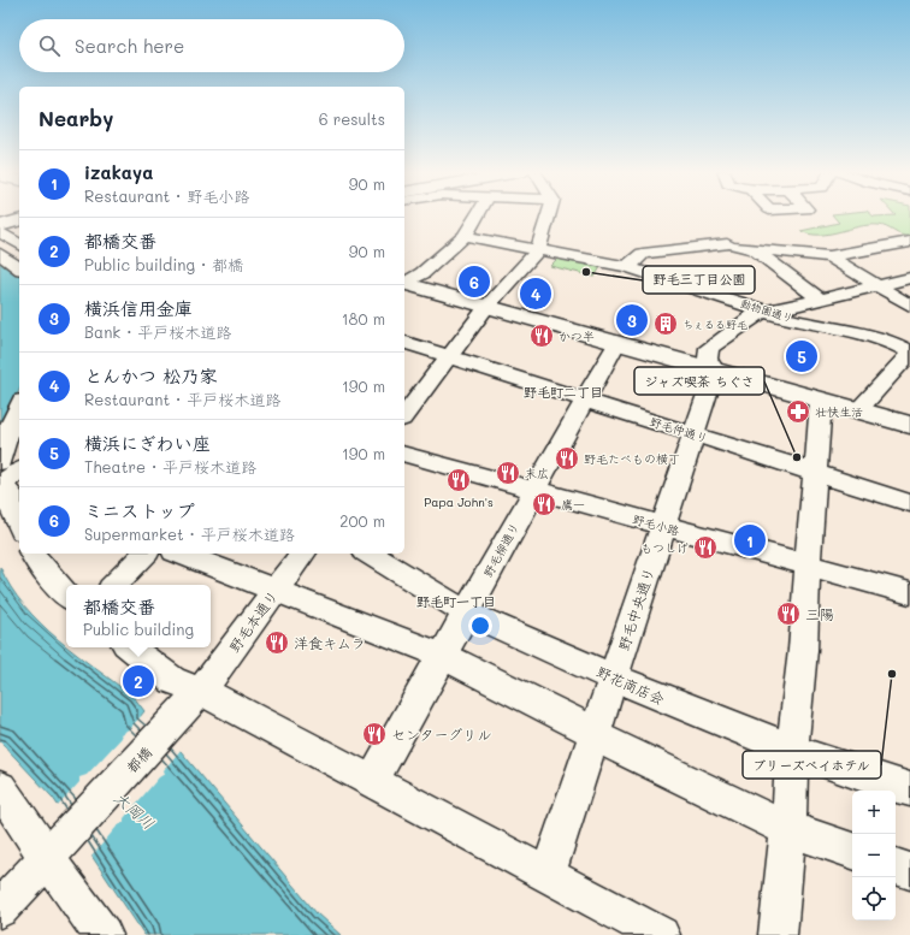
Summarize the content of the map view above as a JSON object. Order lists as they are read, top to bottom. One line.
{"streets":{"street":["動物園通り","野毛仲通り","野毛小路","野毛柳通り","野毛中央通り","野毛本通り","野花商店会","都橋"]},"crossings":[["動物園通り","野毛中央通り"],["野毛仲通り","野毛柳通り"],["野毛仲通り","野毛中央通り"],["野毛小路","野毛柳通り"],["野毛小路","野毛中央通り"],["野毛柳通り","野花商店会"],["野毛中央通り","野花商店会"],["野毛本通り","都橋"]],"districts":["野毛町二丁目","野毛町一丁目"],"water":["大岡川"],"places":{"other":["野毛三丁目公園","ジャズ喫茶 ちぐさ","ブリーズベイホテル"],"building":["ちぇるる野毛"],"restaurant":["かつ半","野毛たべもの横丁","末広","Papa John's","鷹一","もつしげ","三陽","洋食キムラ","センターグリル"],"pharmacy":["壮快生活"]},"page":{"search":"Search here","heading":["Nearby","6 results"],"list":[{"mark":"1","name":"izakaya","note":"Restaurant · 野毛小路","value":"90 m"},{"mark":"2","name":"都橋交番","note":"Public building · 都橋","value":"90 m"},{"mark":"3","name":"横浜信用金庫","note":"Bank · 平戸桜木道路","value":"180 m"},{"mark":"4","name":"とんかつ 松乃家","note":"Restaurant · 平戸桜木道路","value":"190 m"},{"mark":"5","name":"横浜にぎわい座","note":"Theatre · 平戸桜木道路","value":"190 m"},{"mark":"6","name":"ミニストップ","note":"Supermarket · 平戸桜木道路","value":"200 m"}],"pins":["6","4","3","5","1","2"],"popup":["都橋交番","Public building"],"map_buttons":["+","−"]}}
